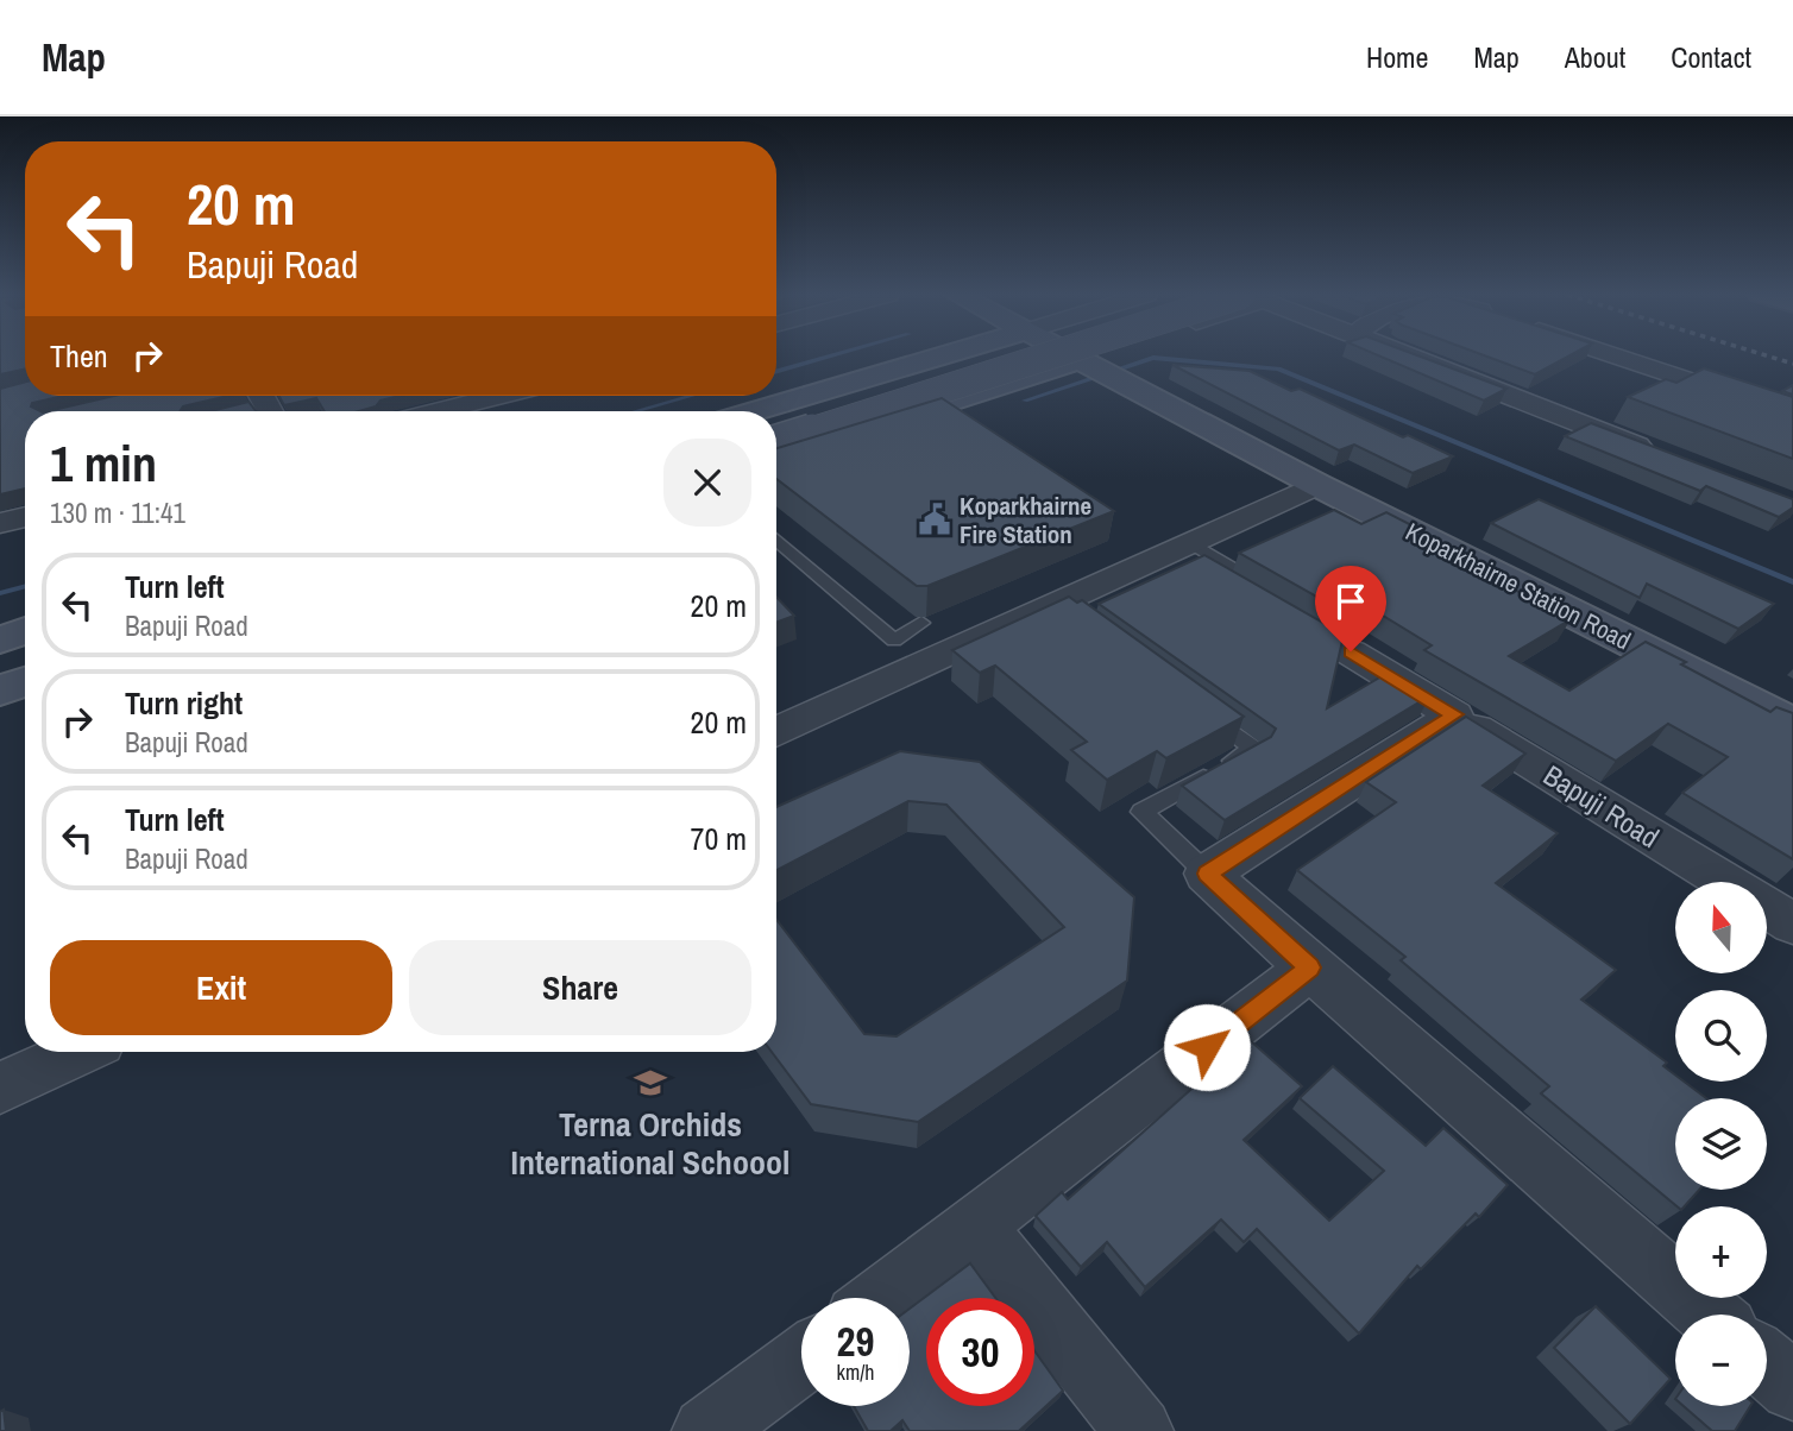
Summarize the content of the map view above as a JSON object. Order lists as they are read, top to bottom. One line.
{"streets":{"street":["Koparkhairne Station Road","Bapuji Road"]},"places":{"public building":["Koparkhairne Fire Station"],"school or university":["Terna Orchids International Schoool"]},"north":"top","page":{"header":"Map","nav":["Home","Map","About","Contact"],"turn":["20 m","Bapuji Road"],"then":"Then","heading":["1 min","130 m · 11:41"],"list":[{"name":"Turn left","note":"Bapuji Road","value":"20 m"},{"name":"Turn right","note":"Bapuji Road","value":"20 m"},{"name":"Turn left","note":"Bapuji Road","value":"70 m"}],"map_buttons":["+","−"],"buttons":["Exit","Share"],"speed":"29 km/h","limit":"30"}}
